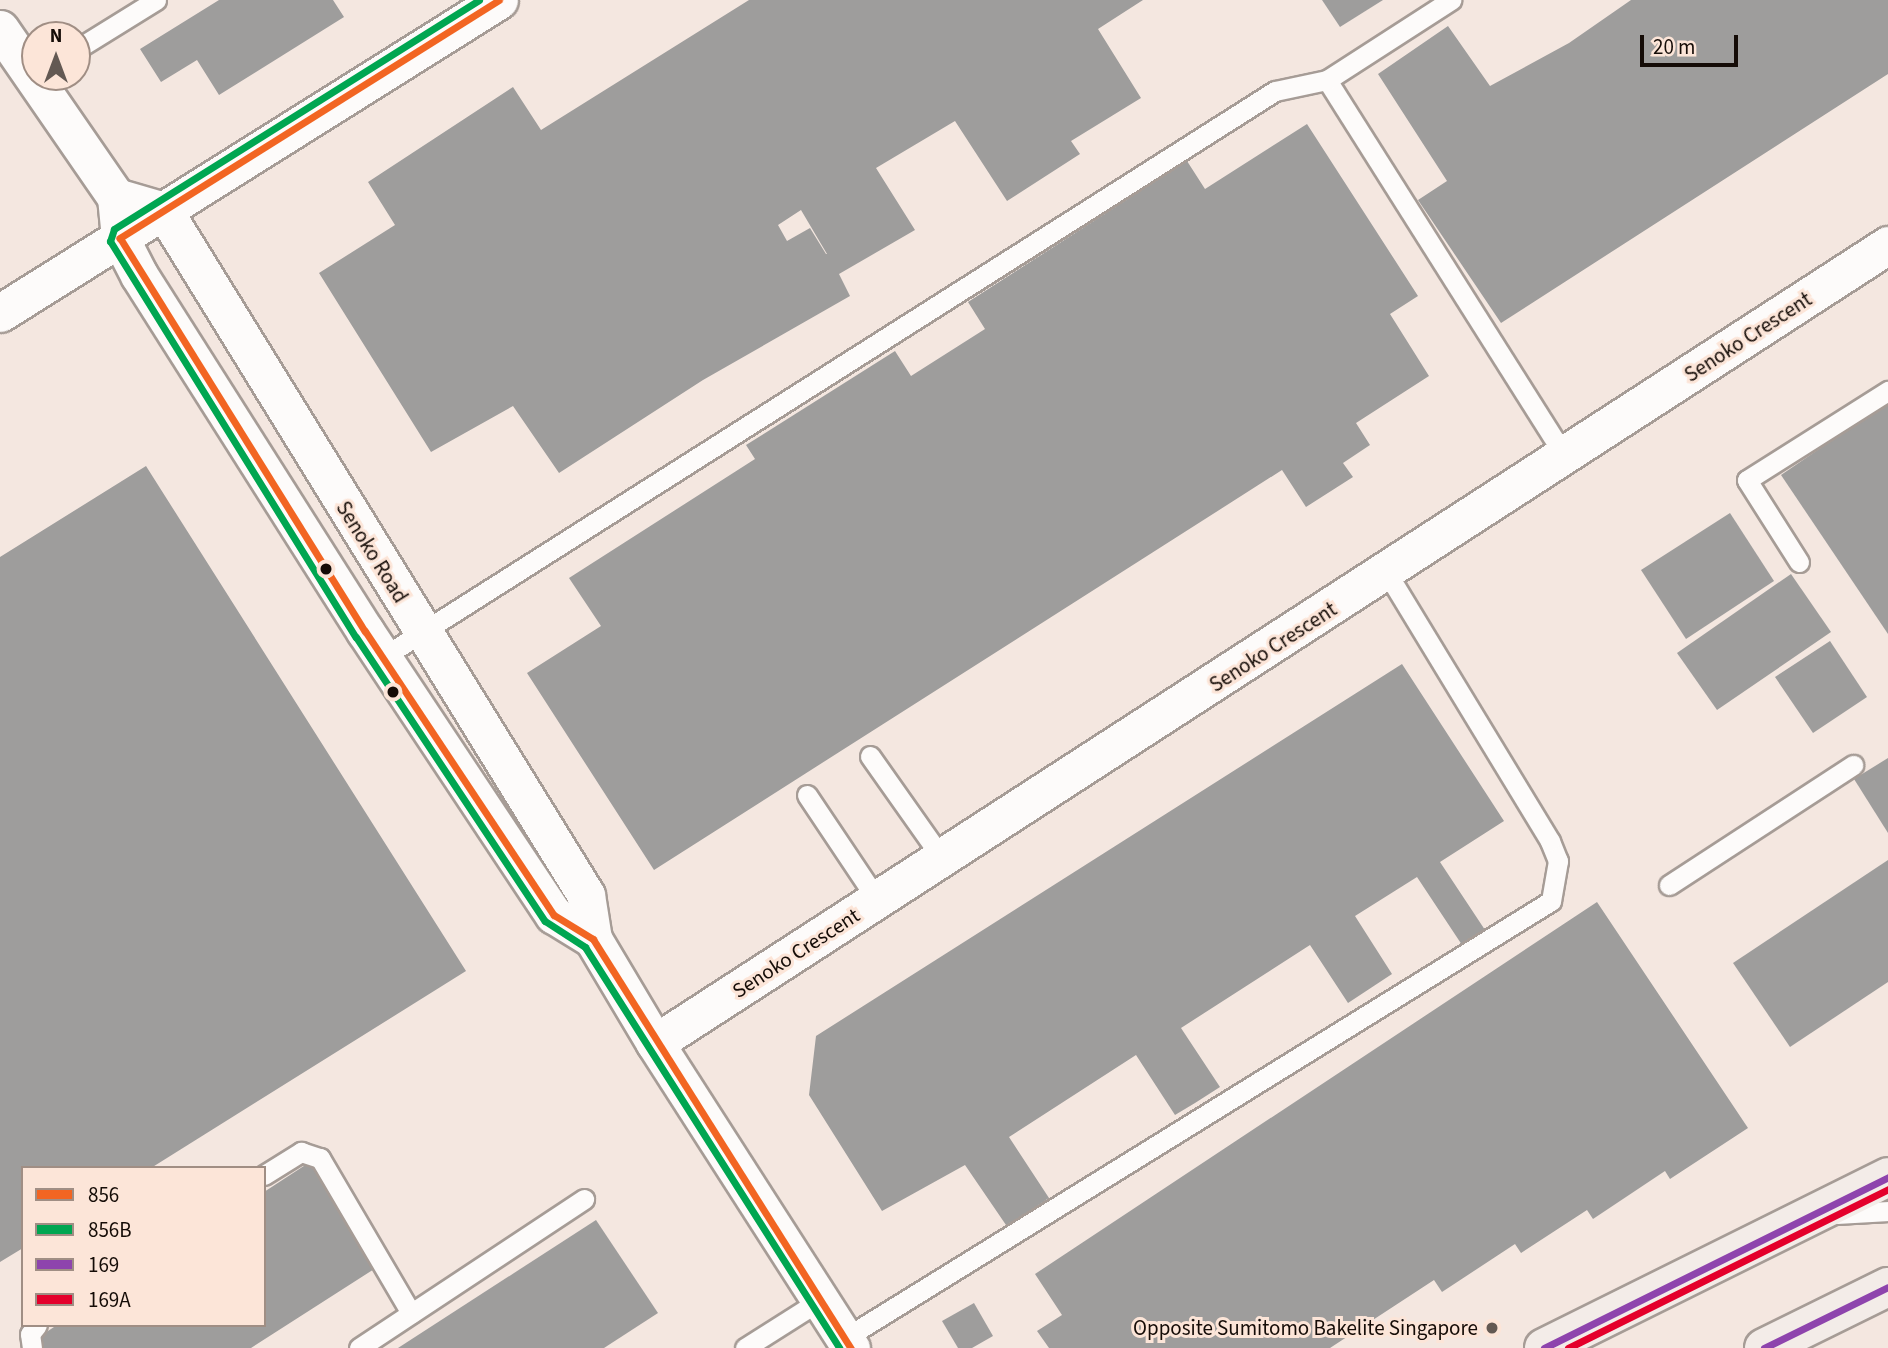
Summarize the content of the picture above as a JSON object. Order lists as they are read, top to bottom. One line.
{"streets":{"street":["Senoko Crescent","Senoko Road"]},"crossings":[["Senoko Crescent","Senoko Road"]],"places":["Opposite Sumitomo Bakelite Singapore"],"lines":["transit line 856","transit line 856B","transit line 169","transit line 169A"],"legend":["856","856B","169","169A"],"scale_bar":"20 m","north":"top"}
